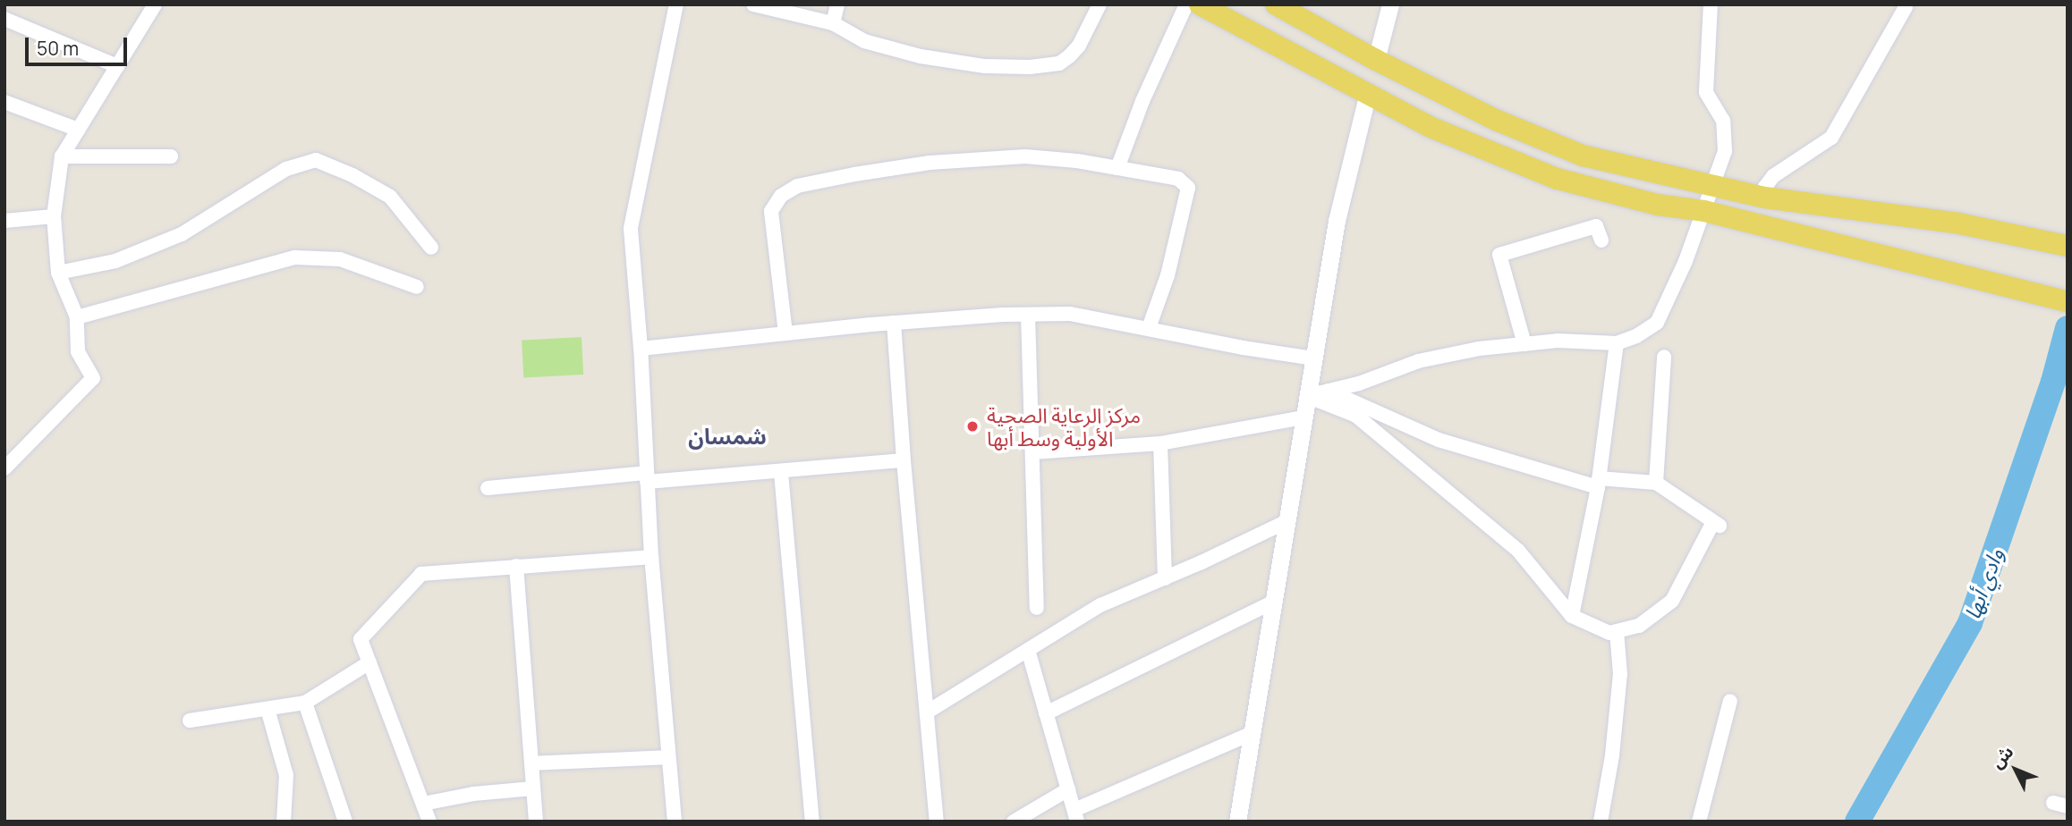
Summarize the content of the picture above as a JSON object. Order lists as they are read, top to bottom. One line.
{"districts":["شمسان"],"water":["وادي أبها"],"places":["مركز الرعاية الصحية الأولية وسط أبها"],"scale_bar":"50 m","north":"top left"}
